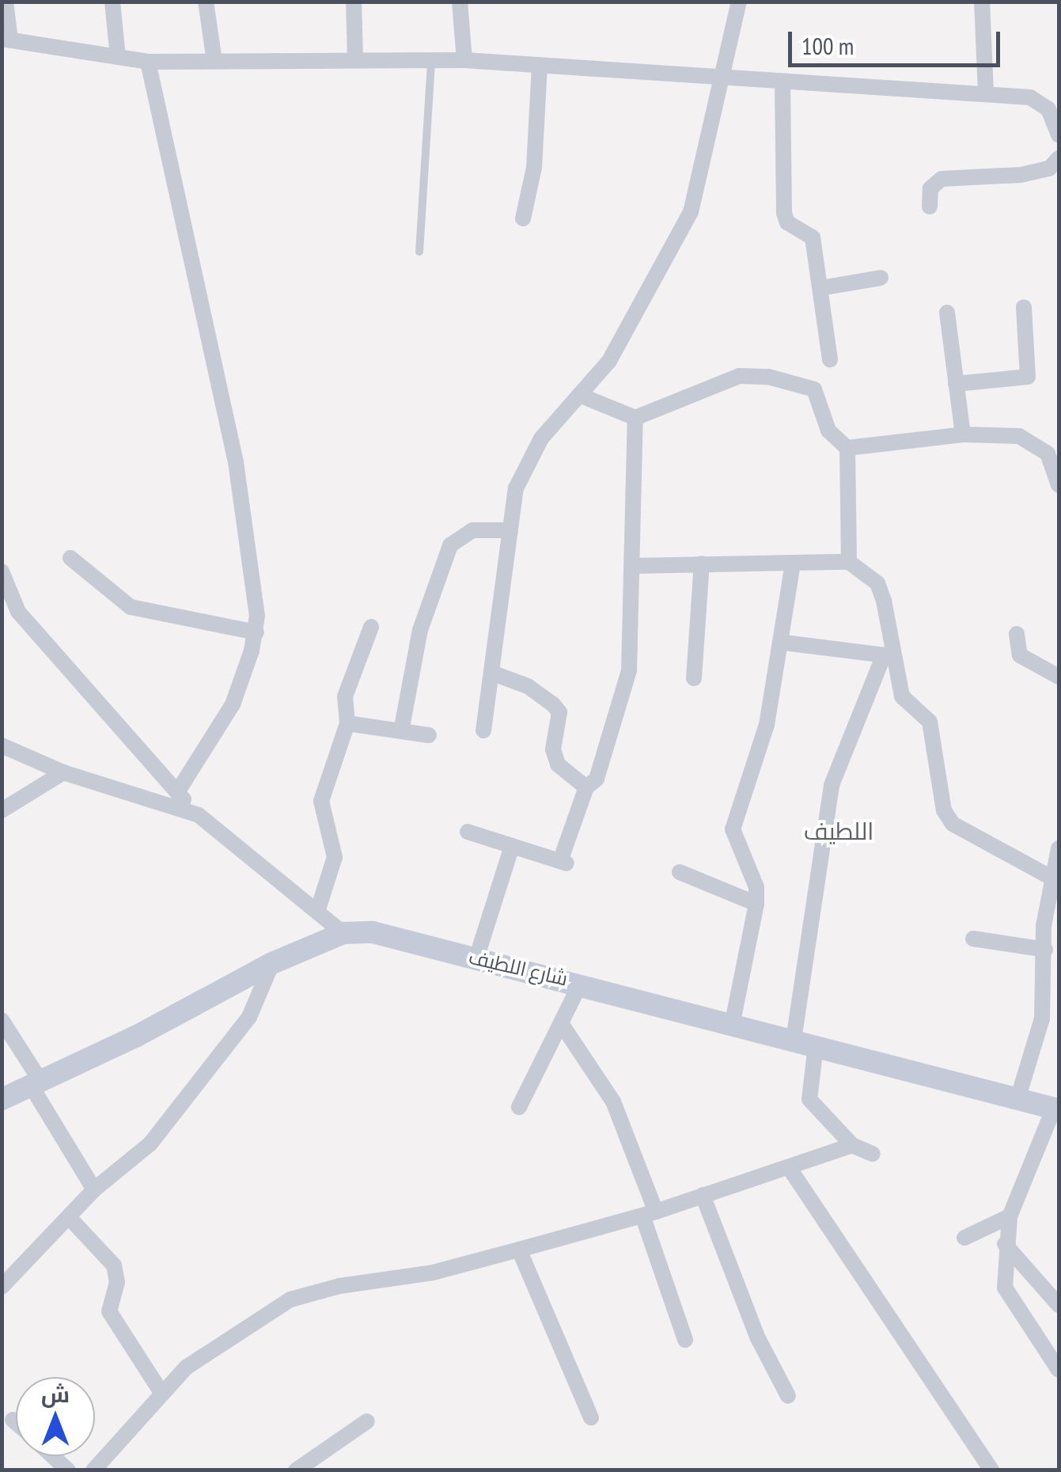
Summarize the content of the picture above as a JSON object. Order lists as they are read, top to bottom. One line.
{"streets":{"street":["شارع اللطيف"]},"districts":["اللطيف"],"scale_bar":"100 m","north":"top"}
